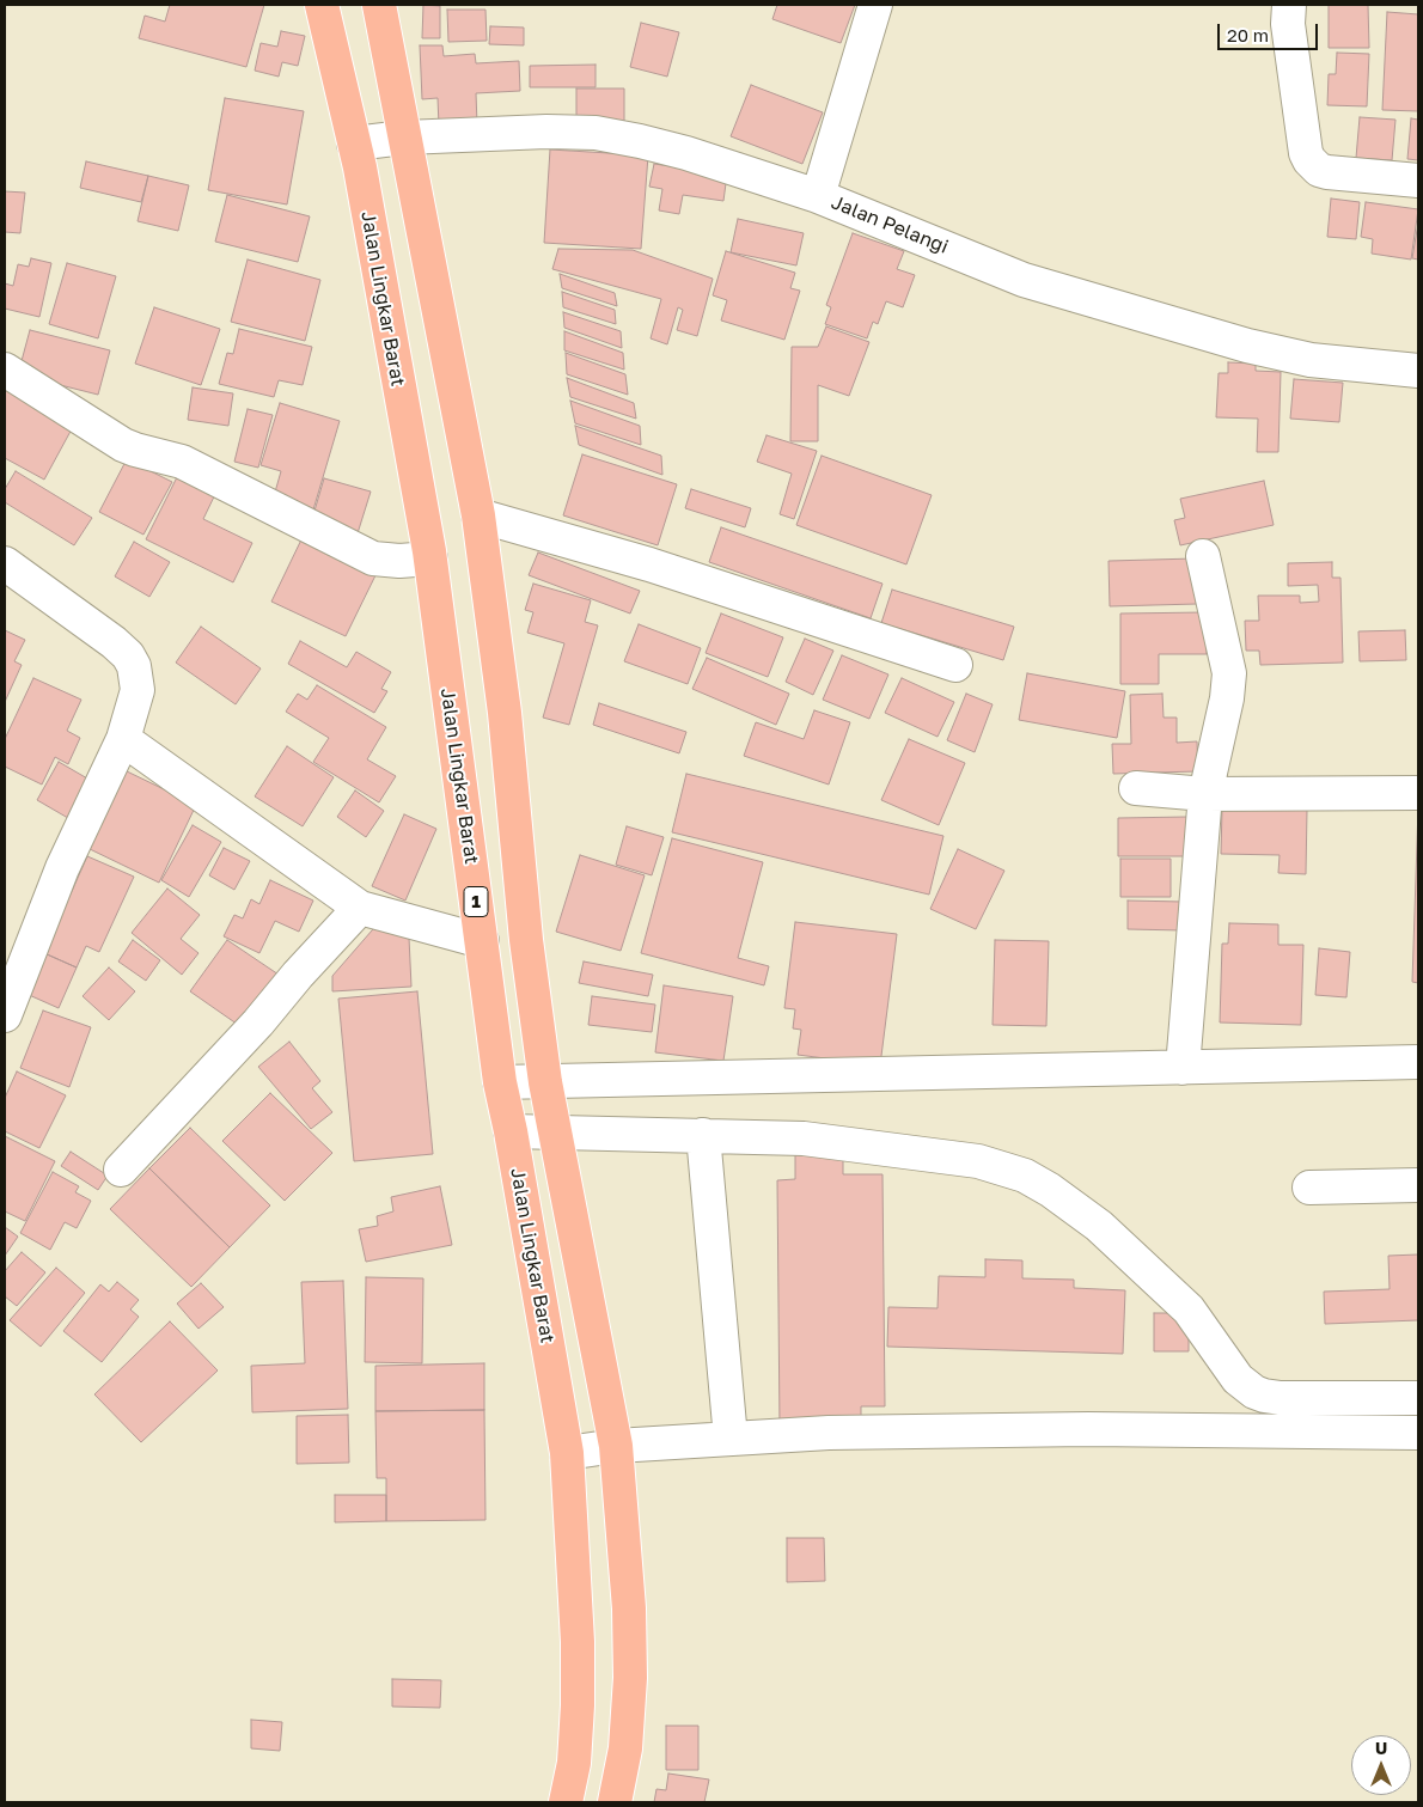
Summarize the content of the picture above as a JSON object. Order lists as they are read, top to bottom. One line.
{"streets":{"highway":["Jalan Lingkar Barat","1"],"street":["Jalan Pelangi"]},"crossings":[["Jalan Pelangi","Jalan Lingkar Barat"]],"scale_bar":"20 m","north":"top"}
